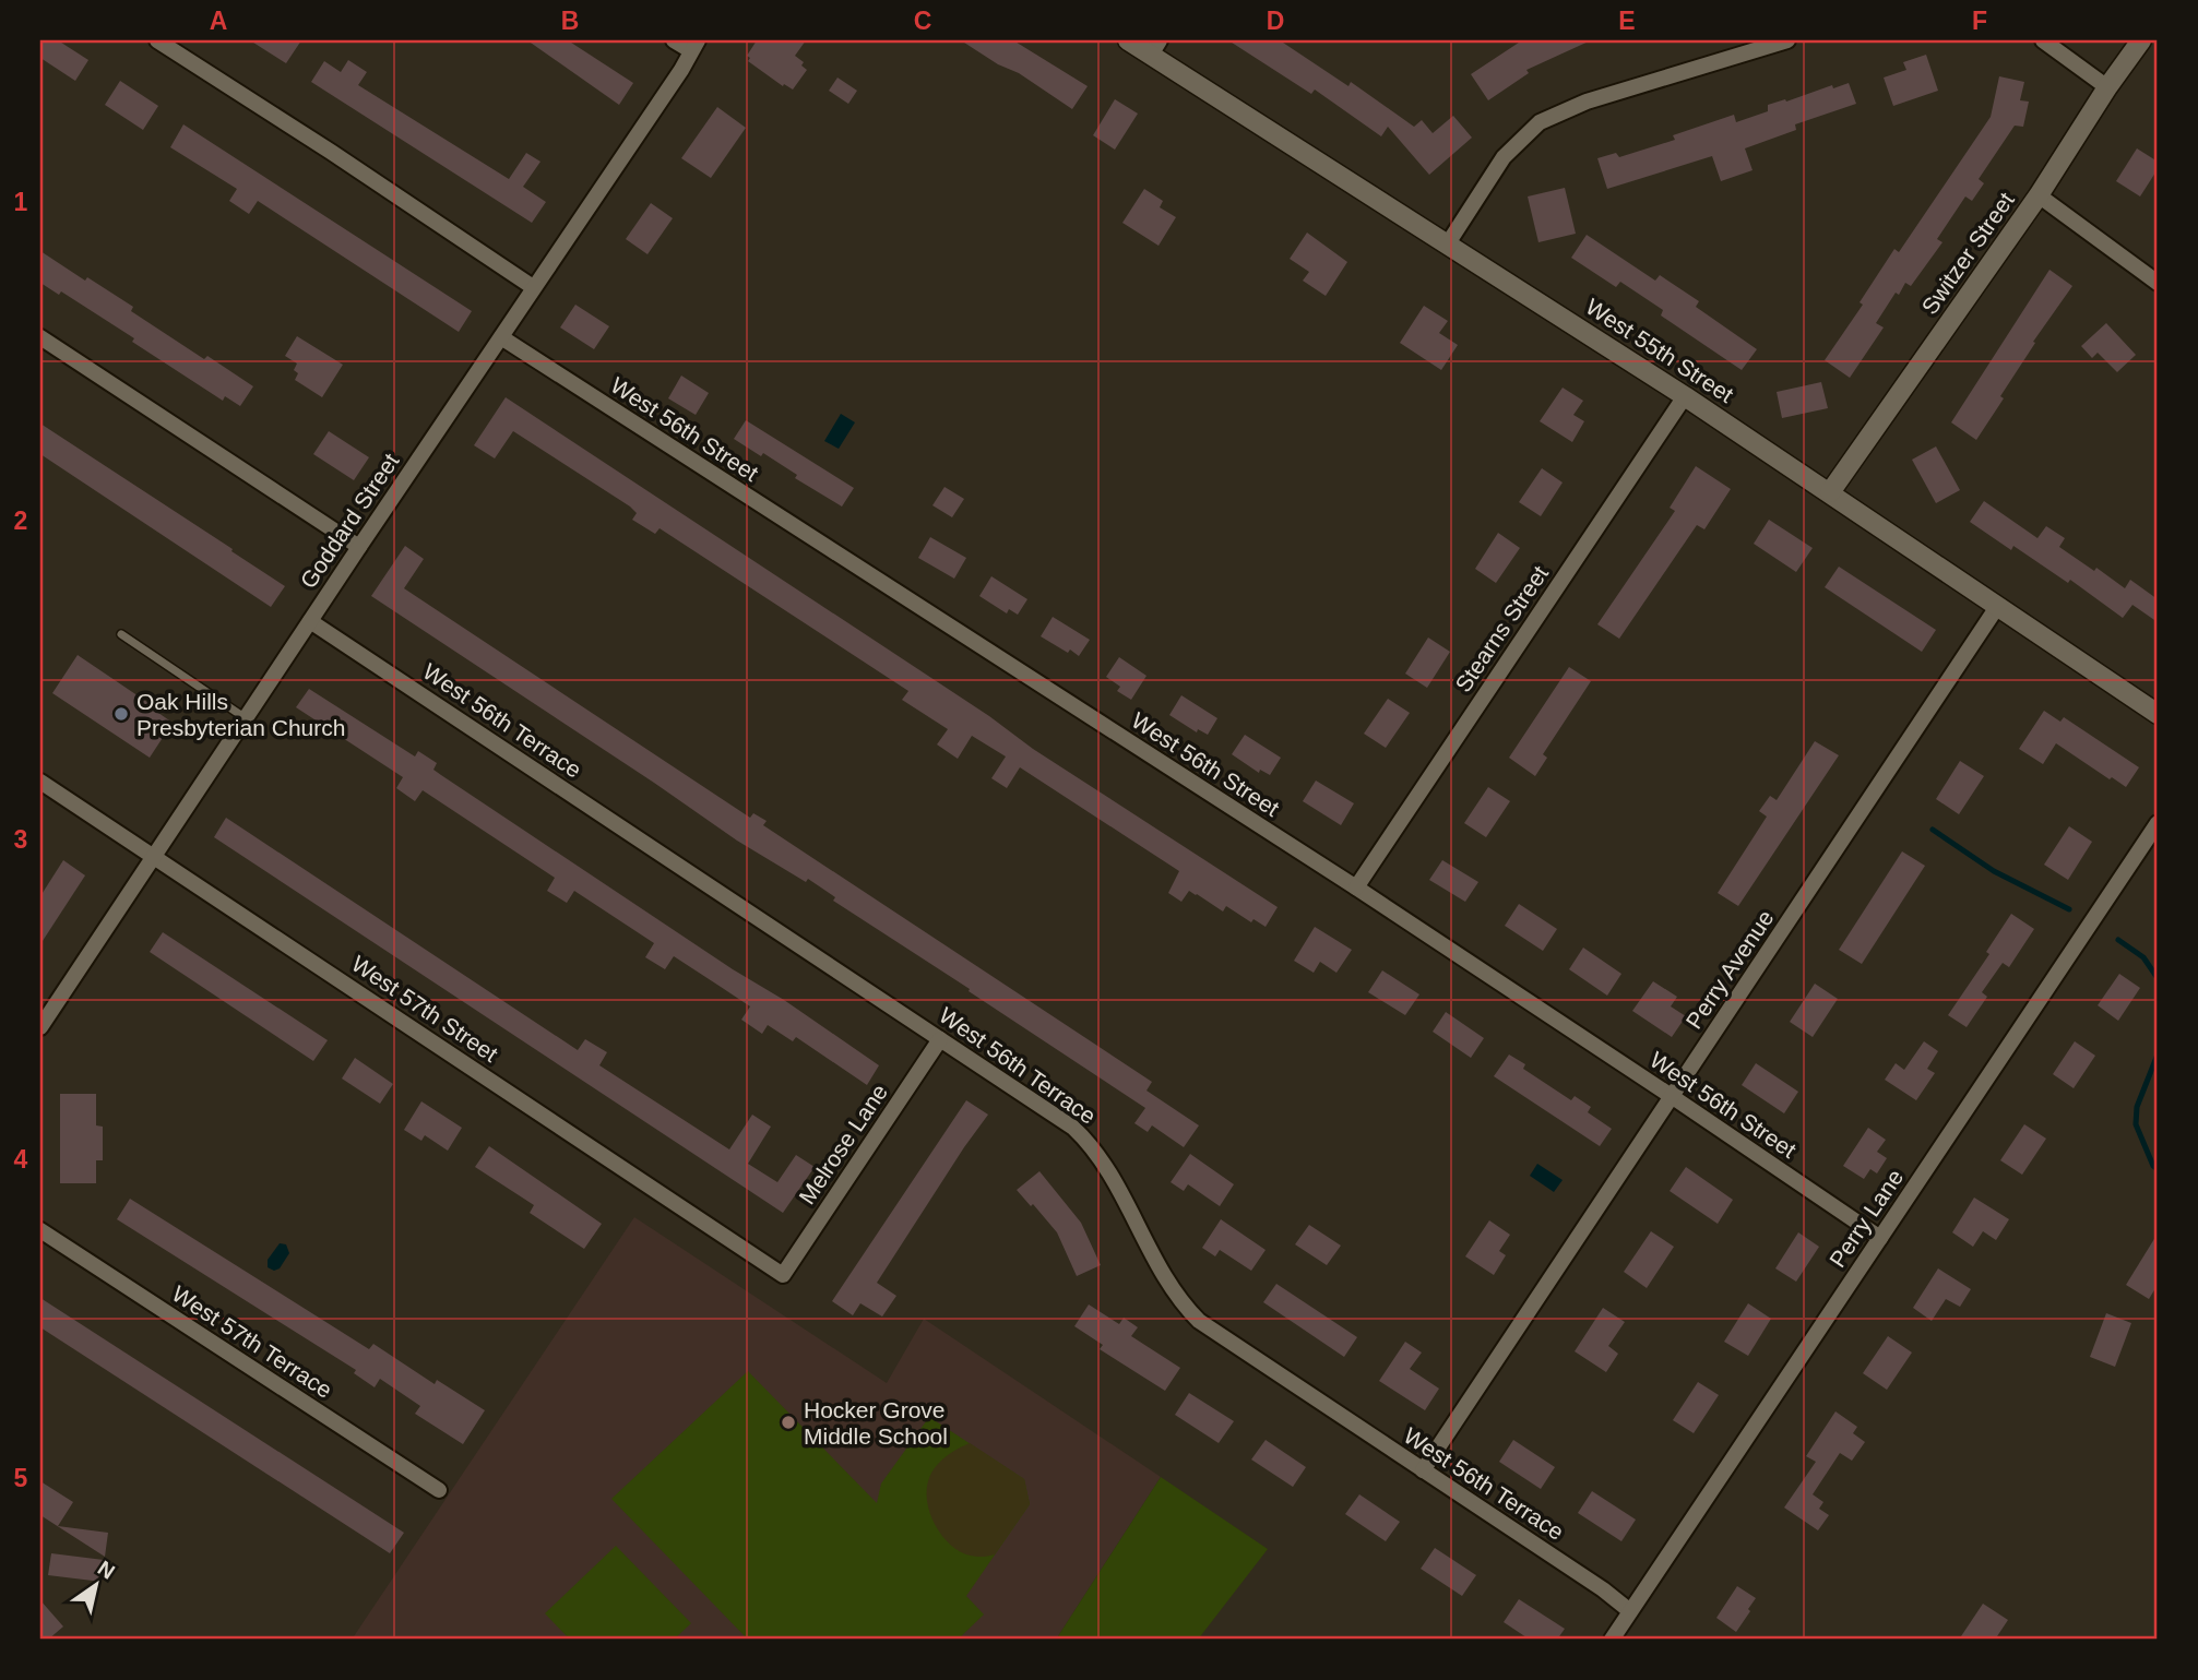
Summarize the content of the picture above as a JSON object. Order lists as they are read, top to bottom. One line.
{"streets":{"street":["Switzer Street","West 55th Street","West 56th Street","Goddard Street","Stearns Street","West 56th Terrace","Perry Avenue","West 57th Street","Melrose Lane","Perry Lane","West 57th Terrace"]},"crossings":[["Switzer Street","West 55th Street"],["West 55th Street","Stearns Street"],["West 55th Street","Perry Avenue"],["West 56th Street","Goddard Street"],["West 56th Street","Stearns Street"],["West 56th Street","Perry Avenue"],["West 56th Street","Perry Lane"],["Goddard Street","West 56th Terrace"],["Goddard Street","West 57th Street"],["West 56th Terrace","Perry Avenue"],["West 56th Terrace","Melrose Lane"],["West 56th Terrace","Perry Lane"],["West 57th Street","Melrose Lane"]],"places":["Oak Hills Presbyterian Church","Hocker Grove Middle School"],"north":"top right","grid":{"columns":["A","B","C","D","E","F"],"rows":["1","2","3","4","5"]}}
